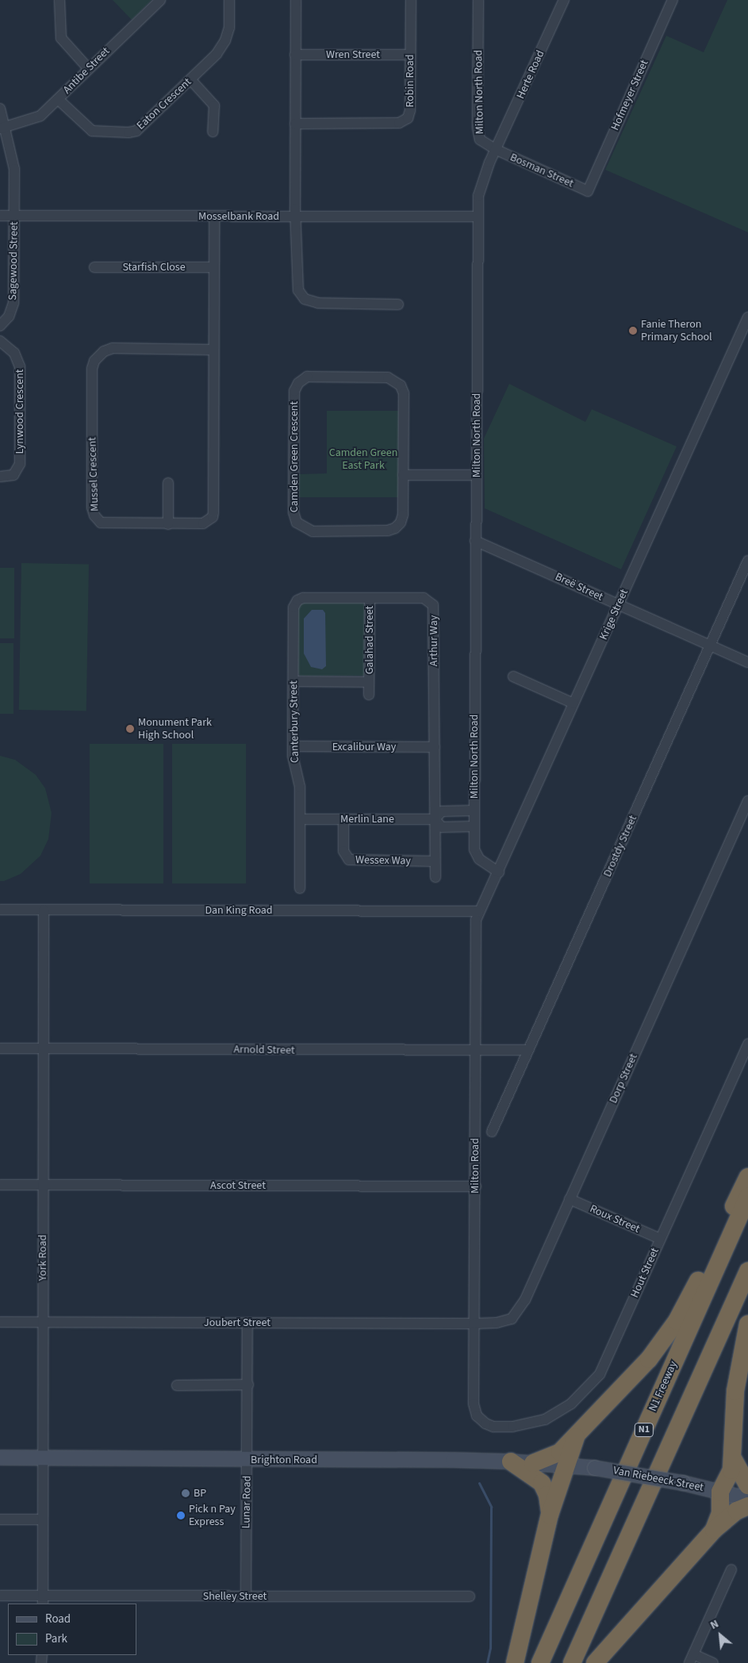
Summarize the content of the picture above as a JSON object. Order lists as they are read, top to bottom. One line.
{"streets":{"highway":["N1 Freeway","N1"],"main road":["Brighton Road","Van Riebeeck Street"],"street":["Wren Street","Antibe Street","Herte Road","Robin Road","Milton North Road","Hofmeyer Street","Eaton Crescent","Bosman Street","Mosselbank Road","Sagewood Street","Starfish Close","Lynwood Crescent","Camden Green Crescent","Mussel Crescent","Breë Street","Krige Street","Galahad Street","Arthur Way","Canterbury Street","Excalibur Way","Merlin Lane","Drostdy Street","Wessex Way","Dan King Road","Arnold Street","Dorp Street","Milton Road","Ascot Street","Roux Street","York Road","Hout Street","Joubert Street","Lunar Road","Shelley Street"]},"crossings":[["Wren Street","Robin Road"],["Antibe Street","Eaton Crescent"],["Antibe Street","Sagewood Street"],["Herte Road","Milton North Road"],["Herte Road","Bosman Street"],["Milton North Road","Bosman Street"],["Milton North Road","Mosselbank Road"],["Milton North Road","Breë Street"],["Milton North Road","Krige Street"],["Milton North Road","Merlin Lane"],["Hofmeyer Street","Bosman Street"],["Mosselbank Road","Sagewood Street"],["Mosselbank Road","Mussel Crescent"],["Starfish Close","Mussel Crescent"],["Breë Street","Krige Street"],["Breë Street","Drostdy Street"],["Krige Street","Dan King Road"],["Krige Street","Milton Road"],["Galahad Street","Arthur Way"],["Galahad Street","Canterbury Street"],["Arthur Way","Canterbury Street"],["Arthur Way","Excalibur Way"],["Arthur Way","Merlin Lane"],["Canterbury Street","Excalibur Way"],["Canterbury Street","Merlin Lane"],["Merlin Lane","Wessex Way"],["Drostdy Street","Arnold Street"],["Dan King Road","Milton Road"],["Dan King Road","York Road"],["Arnold Street","Milton Road"],["Arnold Street","York Road"],["Dorp Street","Milton Road"],["Dorp Street","Roux Street"],["Dorp Street","Joubert Street"],["Milton Road","Ascot Street"],["Milton Road","Hout Street"],["Milton Road","Joubert Street"],["Ascot Street","York Road"],["Roux Street","Hout Street"],["York Road","Joubert Street"],["York Road","Brighton Road"],["York Road","Shelley Street"],["Joubert Street","Lunar Road"],["Brighton Road","Van Riebeeck Street"],["Brighton Road","Lunar Road"],["Lunar Road","Shelley Street"]],"parks":["Camden Green East Park"],"places":["Fanie Theron Primary School","Monument Park High School","BP","Pick n Pay Express"],"legend":["Road","Park"],"north":"top left"}
